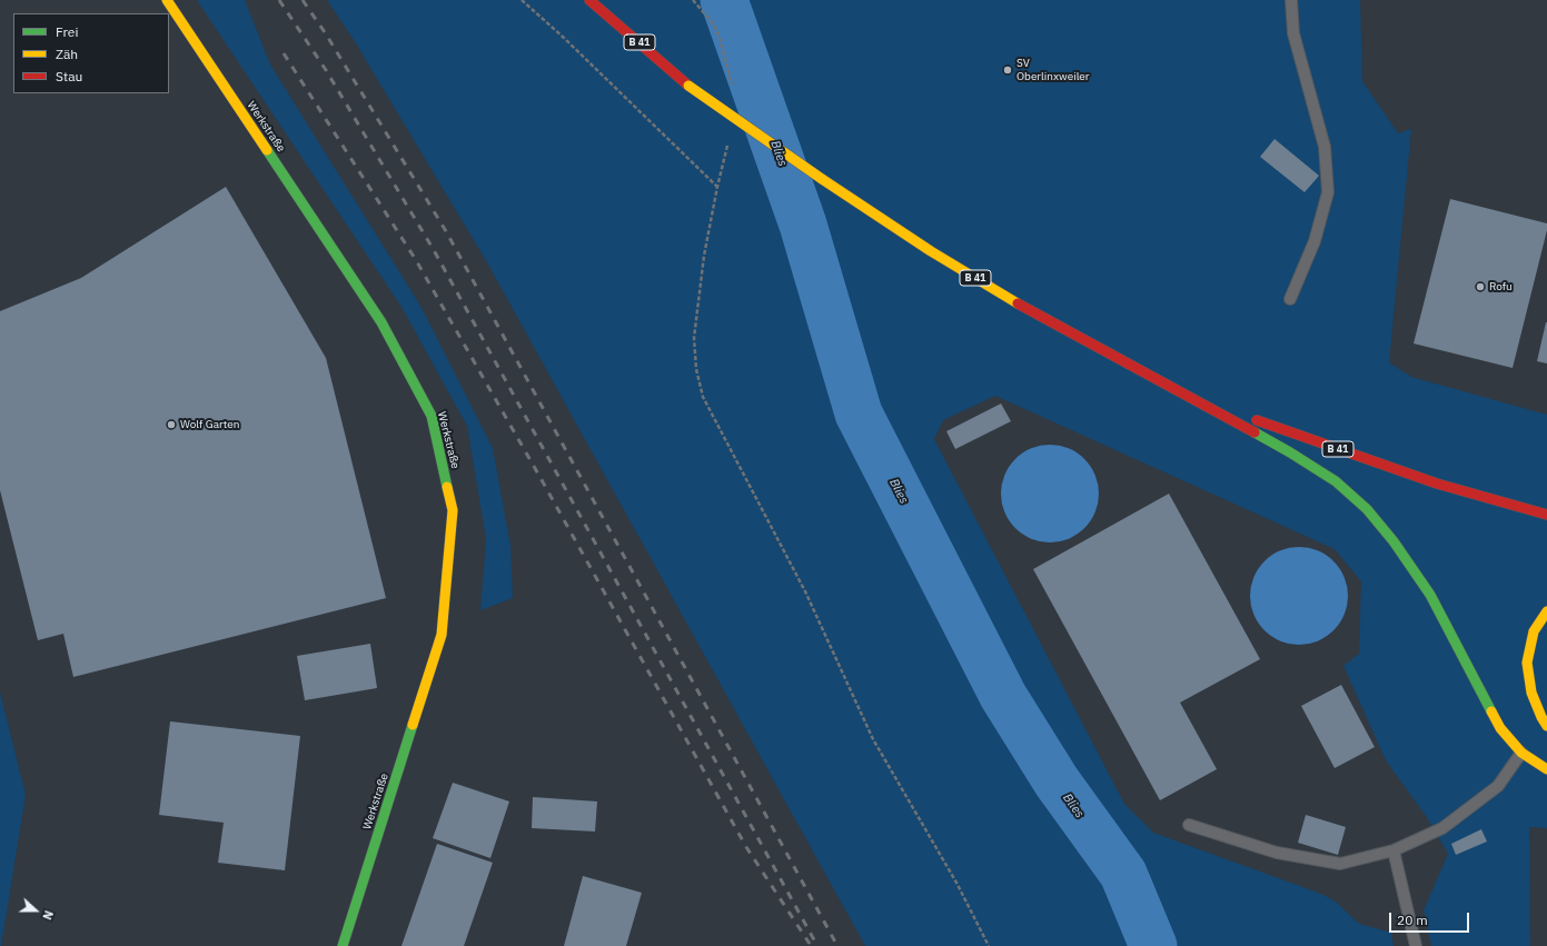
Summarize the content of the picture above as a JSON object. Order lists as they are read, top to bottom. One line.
{"streets":{"main road":["B 41","Werkstraße"]},"water":["Blies"],"places":["SV Oberlinxweiler","Rofu","Wolf Garten"],"legend":["Frei","Zäh","Stau"],"scale_bar":"20 m","north":"right"}
